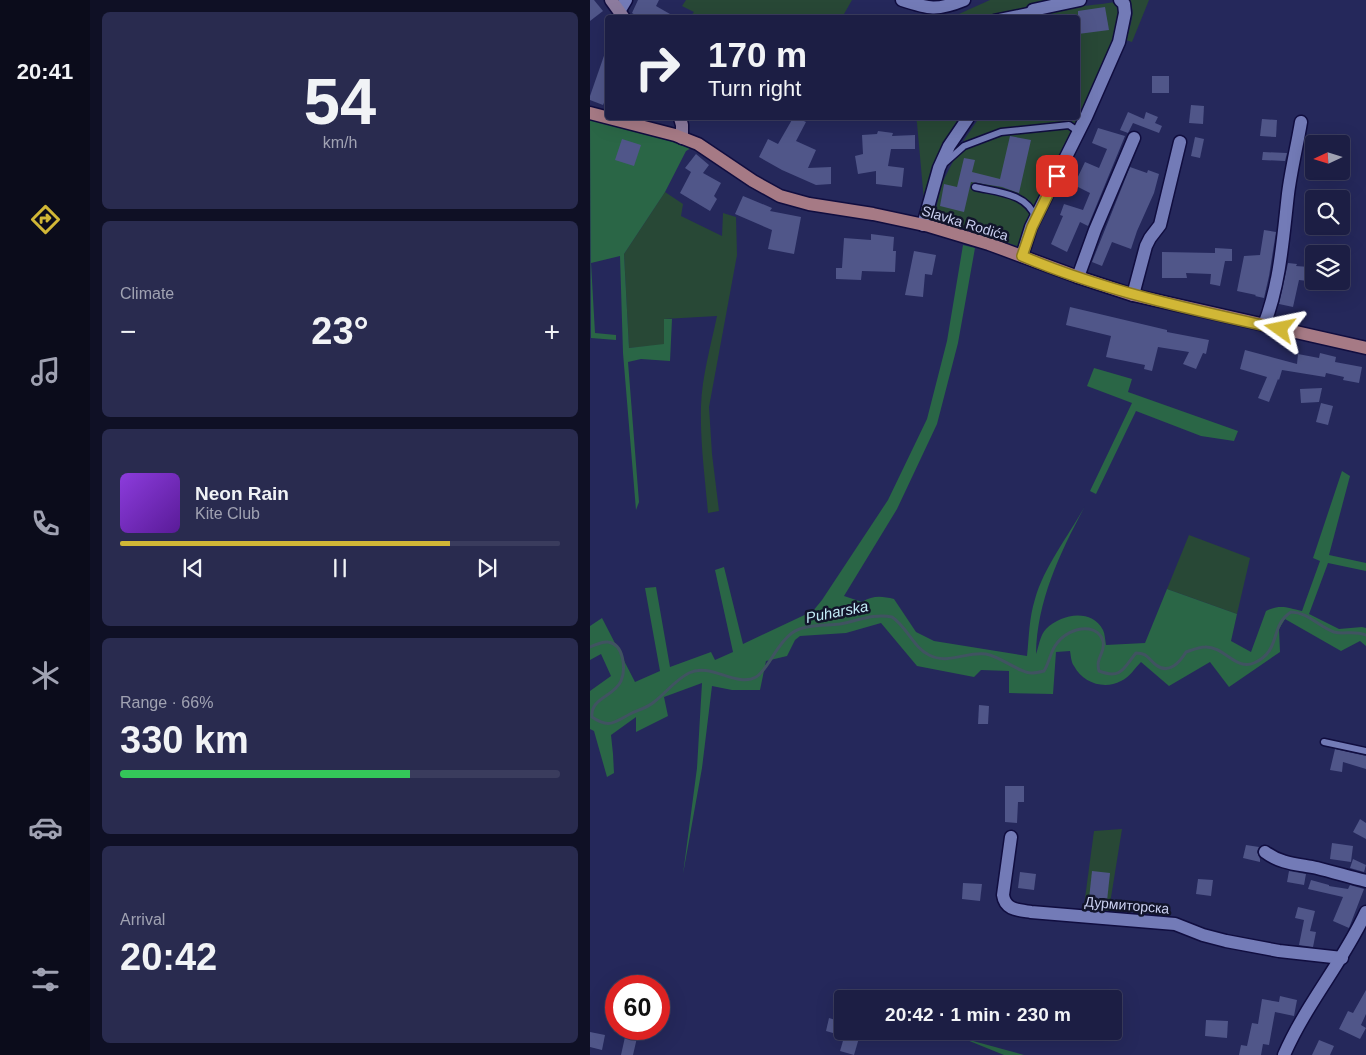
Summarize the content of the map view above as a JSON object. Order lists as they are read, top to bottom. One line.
{"streets":{"main road":["Slavka Rodića"],"street":["Дурмиторска"]},"water":["Puharska"],"north":"left","page":{"tabs":"20:41","tile":[["54","km/h"],"Climate",["Range · 66%","330 km"],["Arrival","20:42"]],"turn":["170 m","Turn right"],"heat":["−","23°","+"],"song":["Neon Rain","Kite Club"],"limit":"60","trip":"20:42 · 1 min · 230 m"}}
